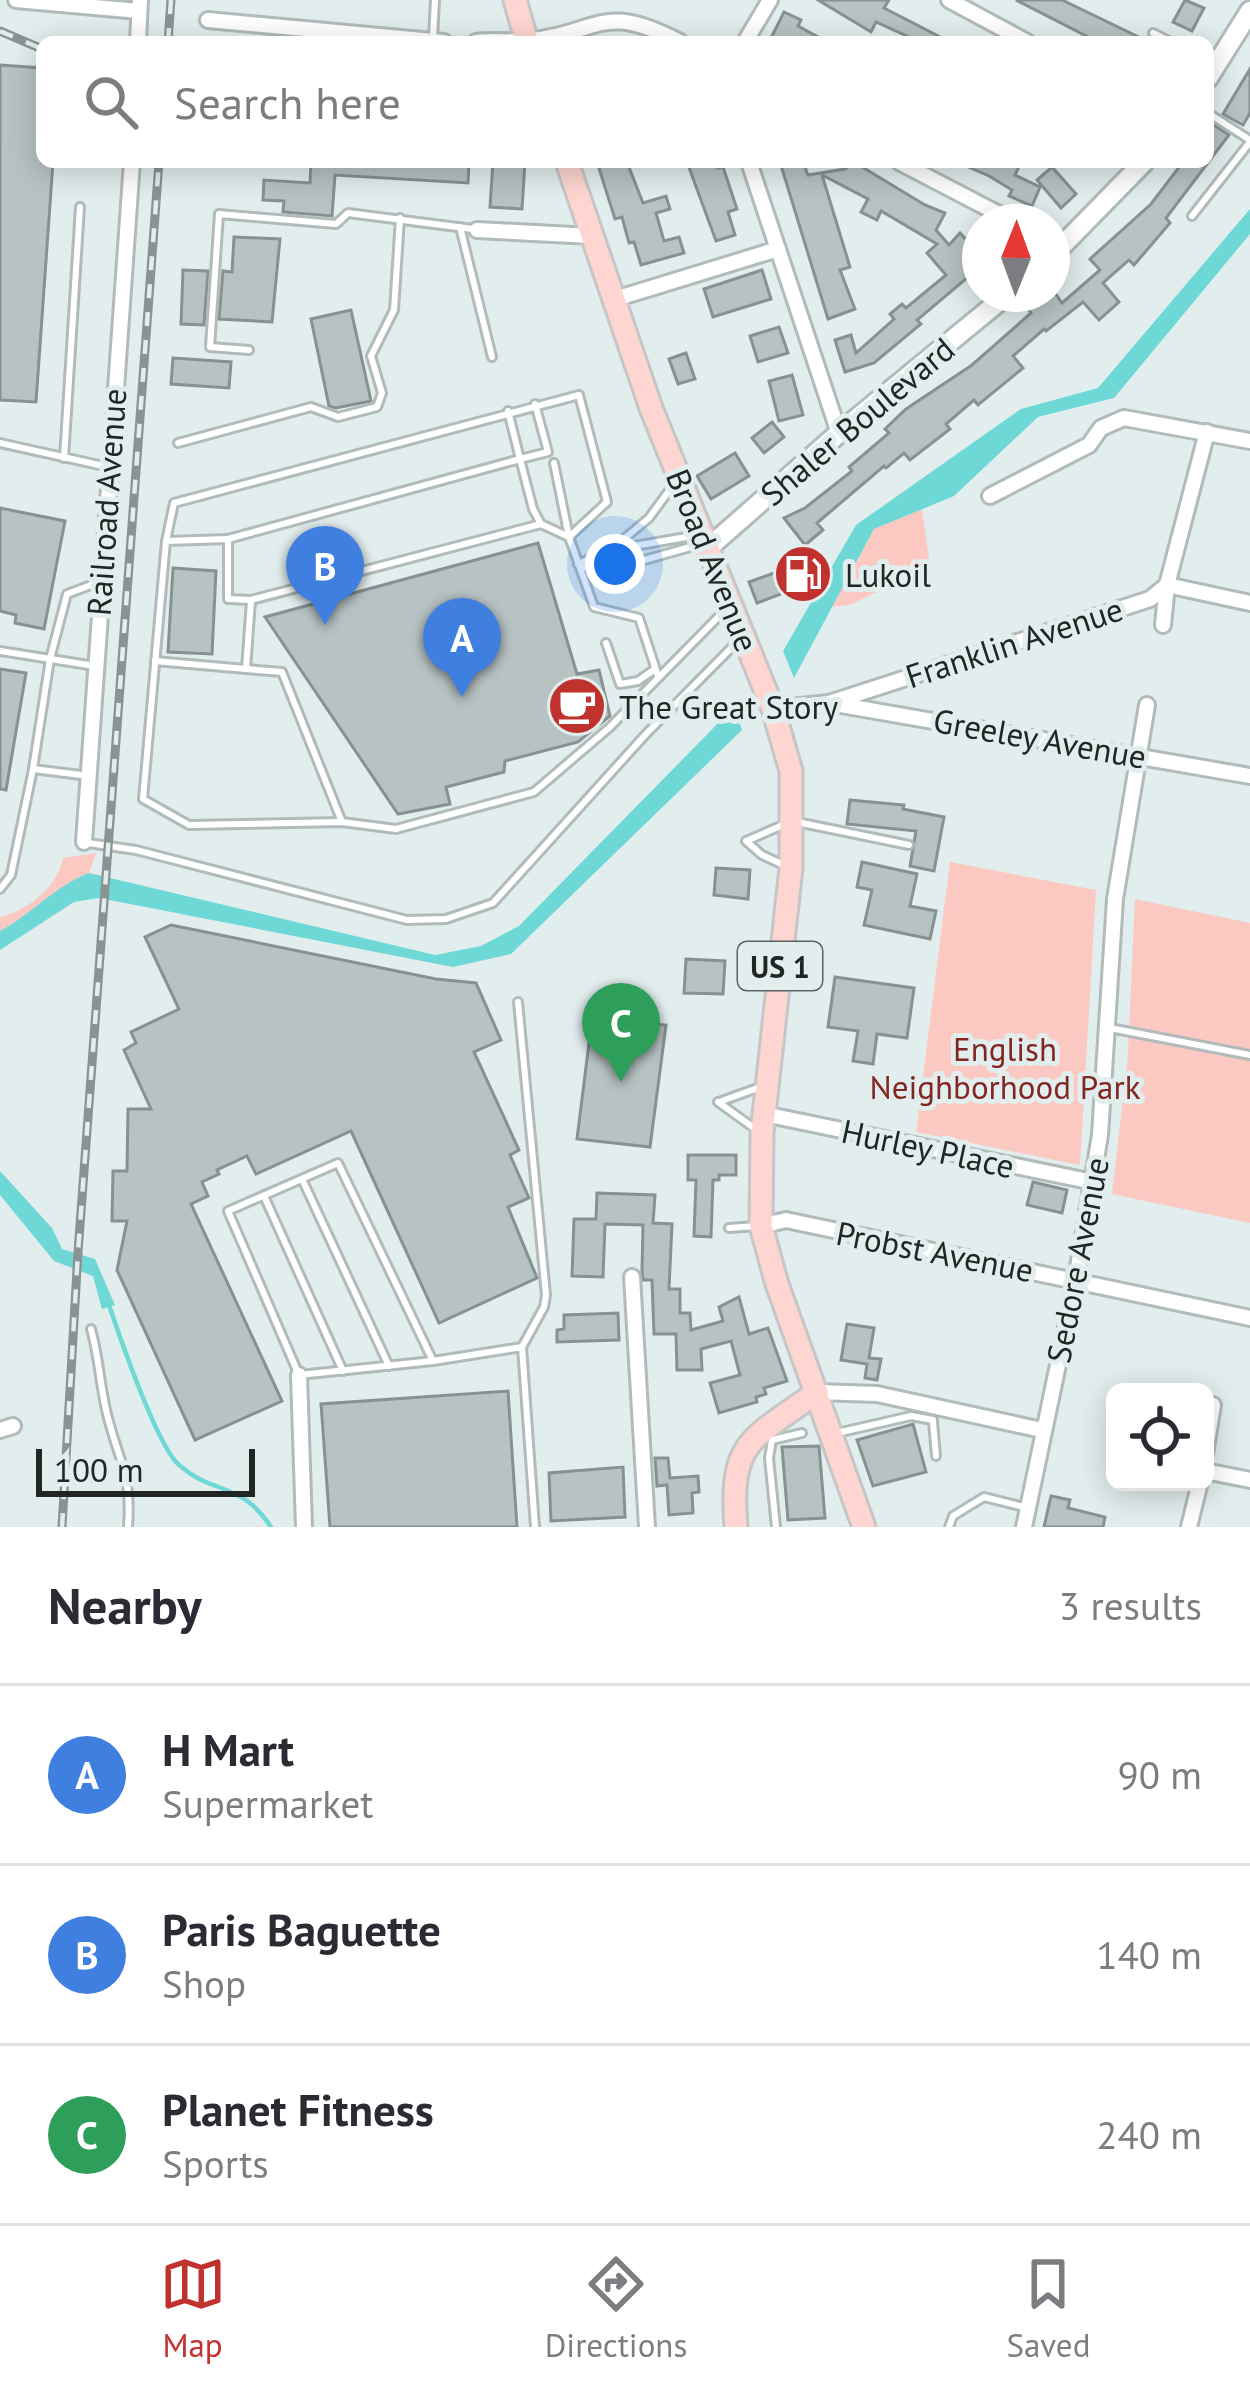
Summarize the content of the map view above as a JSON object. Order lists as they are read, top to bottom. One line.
{"streets":{"main road":["Broad Avenue","US 1"],"street":["Shaler Boulevard","Railroad Avenue","Franklin Avenue","Greeley Avenue","Hurley Place","Probst Avenue","Sedore Avenue"]},"crossings":[["Shaler Boulevard","Broad Avenue"],["Broad Avenue","Franklin Avenue"],["Broad Avenue","Hurley Place"],["Broad Avenue","Probst Avenue"],["Franklin Avenue","Greeley Avenue"],["Greeley Avenue","Sedore Avenue"],["Hurley Place","Sedore Avenue"],["Probst Avenue","Sedore Avenue"]],"parks":["English Neighborhood Park"],"places":{"fuel station":["Lukoil"],"cafe":["The Great Story"]},"scale_bar":"100 m","north":"top","page":{"search":"Search here","pins":["B","A","C"],"scale":"100 m","heading":["Nearby","3 results"],"list":[{"mark":"A","name":"H Mart","note":"Supermarket","value":"90 m"},{"mark":"B","name":"Paris Baguette","note":"Shop","value":"140 m"},{"mark":"C","name":"Planet Fitness","note":"Sports","value":"240 m"}],"nav":["Map","Directions","Saved"]}}
